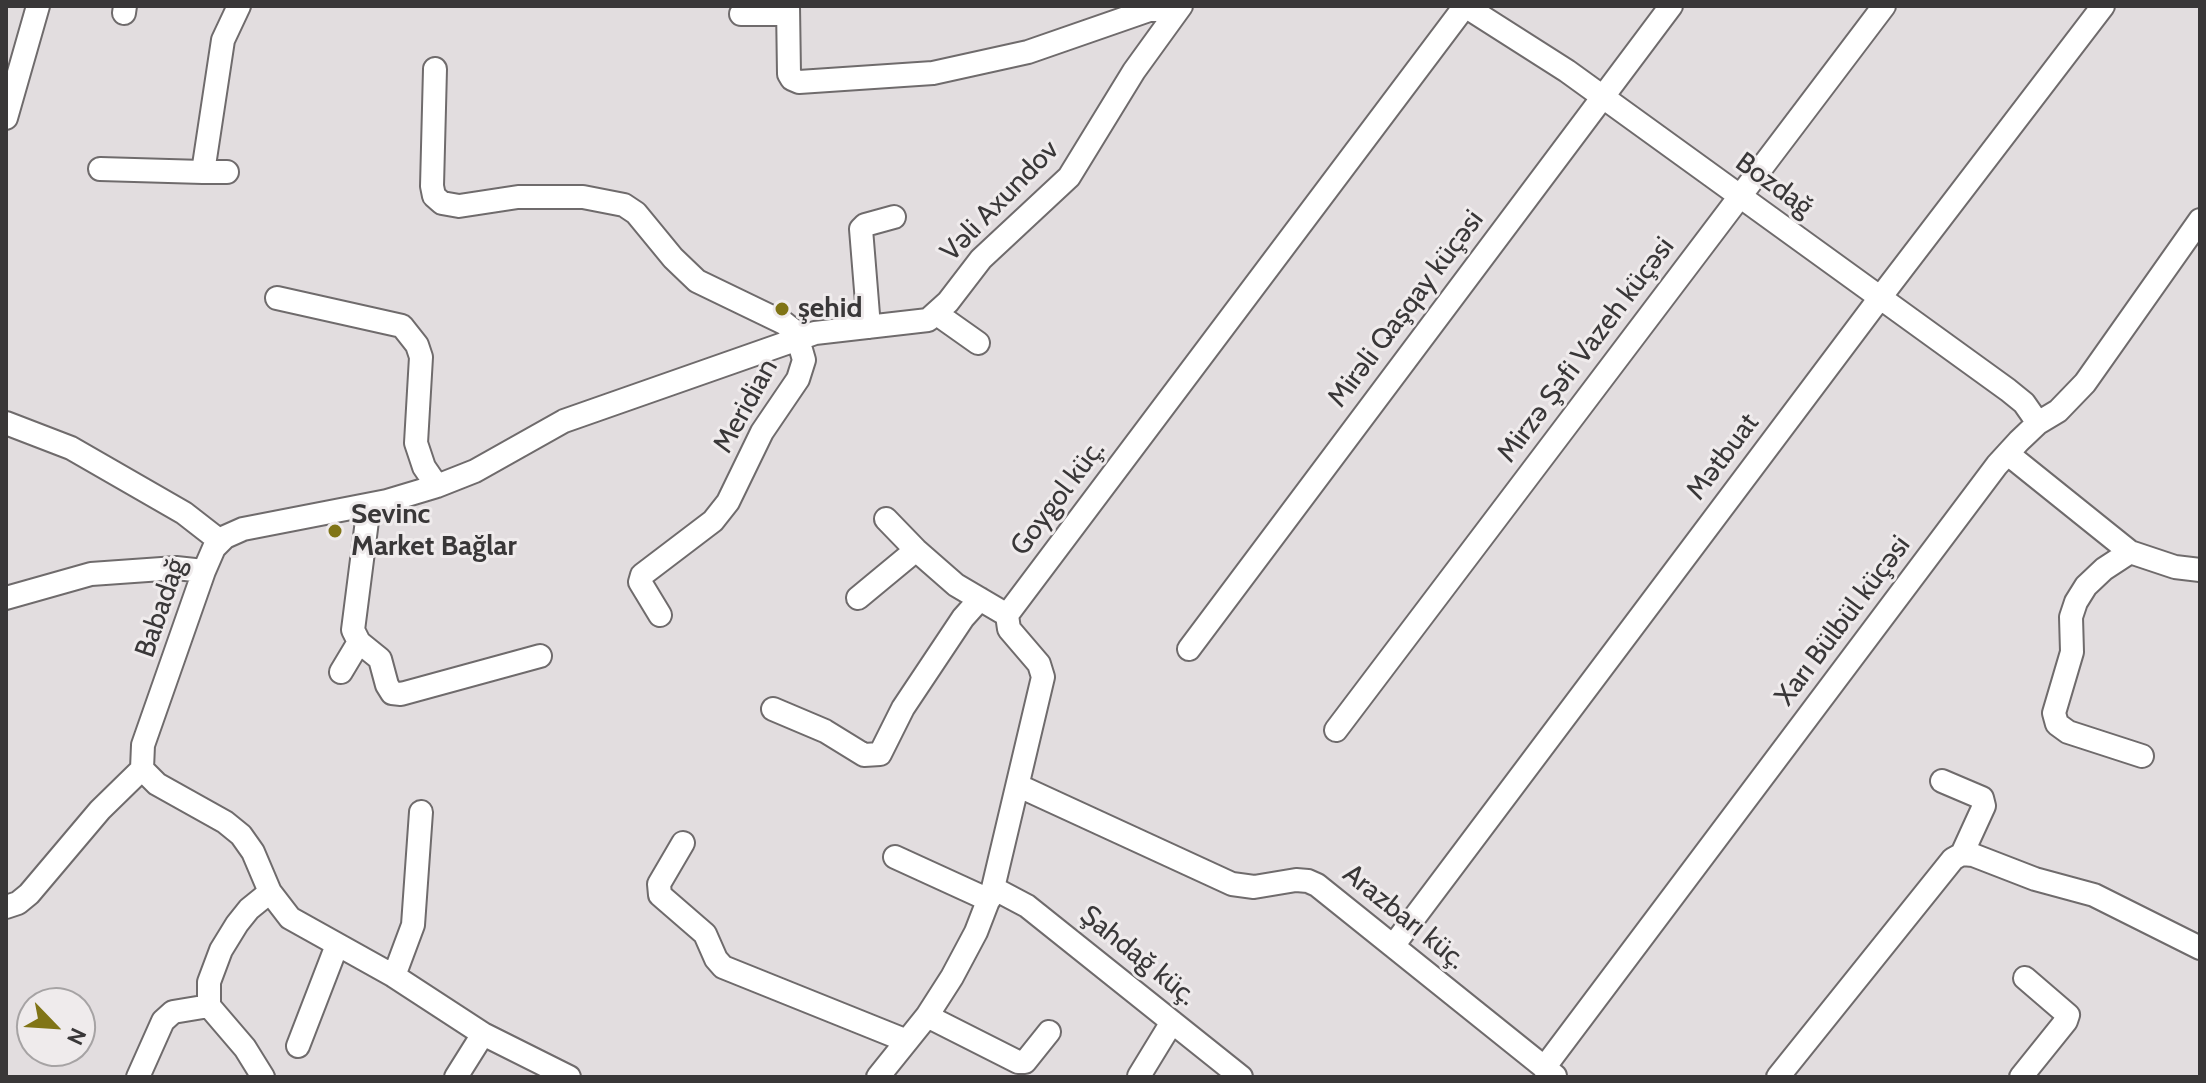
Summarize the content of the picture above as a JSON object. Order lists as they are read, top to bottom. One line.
{"streets":{"street":["Bozdağ","Vəli Axundov","Mirəli Qaşqay küçəsi","Mirzə Şəfi Vazeh küçəsi","Meridian","Mətbuat","Goygol küç.","Babadağ","Xarı Bülbül küçəsi","Arazbarı küç.","Şahdağ küç."]},"crossings":[["Bozdağ","Mirəli Qaşqay küçəsi"],["Bozdağ","Mirzə Şəfi Vazeh küçəsi"],["Bozdağ","Mətbuat"],["Bozdağ","Goygol küç."],["Bozdağ","Xarı Bülbül küçəsi"],["Meridian","Babadağ"],["Mətbuat","Arazbarı küç."],["Xarı Bülbül küçəsi","Arazbarı küç."]],"places":["şehid","Sevinc Market Bağlar"],"north":"bottom right"}
